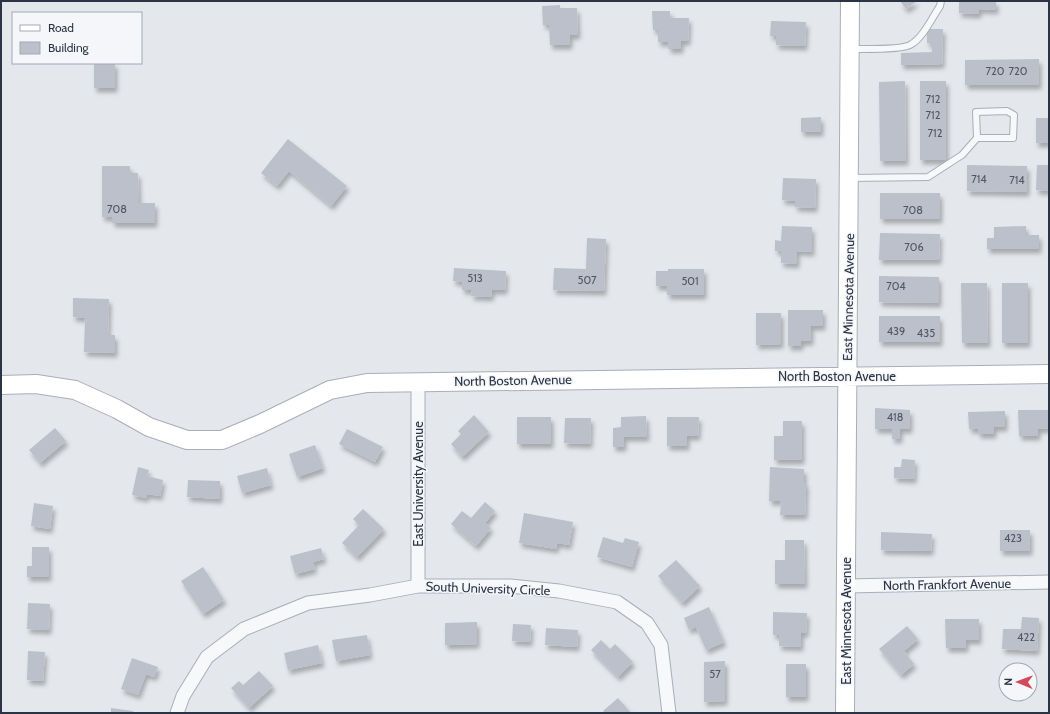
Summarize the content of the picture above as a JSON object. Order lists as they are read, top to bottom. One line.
{"streets":{"street":["East Minnesota Avenue","North Boston Avenue","East University Avenue","North Frankfort Avenue","South University Circle"]},"crossings":[["East Minnesota Avenue","North Boston Avenue"],["East Minnesota Avenue","North Frankfort Avenue"],["North Boston Avenue","East University Avenue"],["East University Avenue","South University Circle"]],"house_numbers":["720","720","712","712","712","714","714","708","708","706","513","507","501","704","439","435","418","423","422","57"],"legend":["Road","Building"],"north":"left"}
